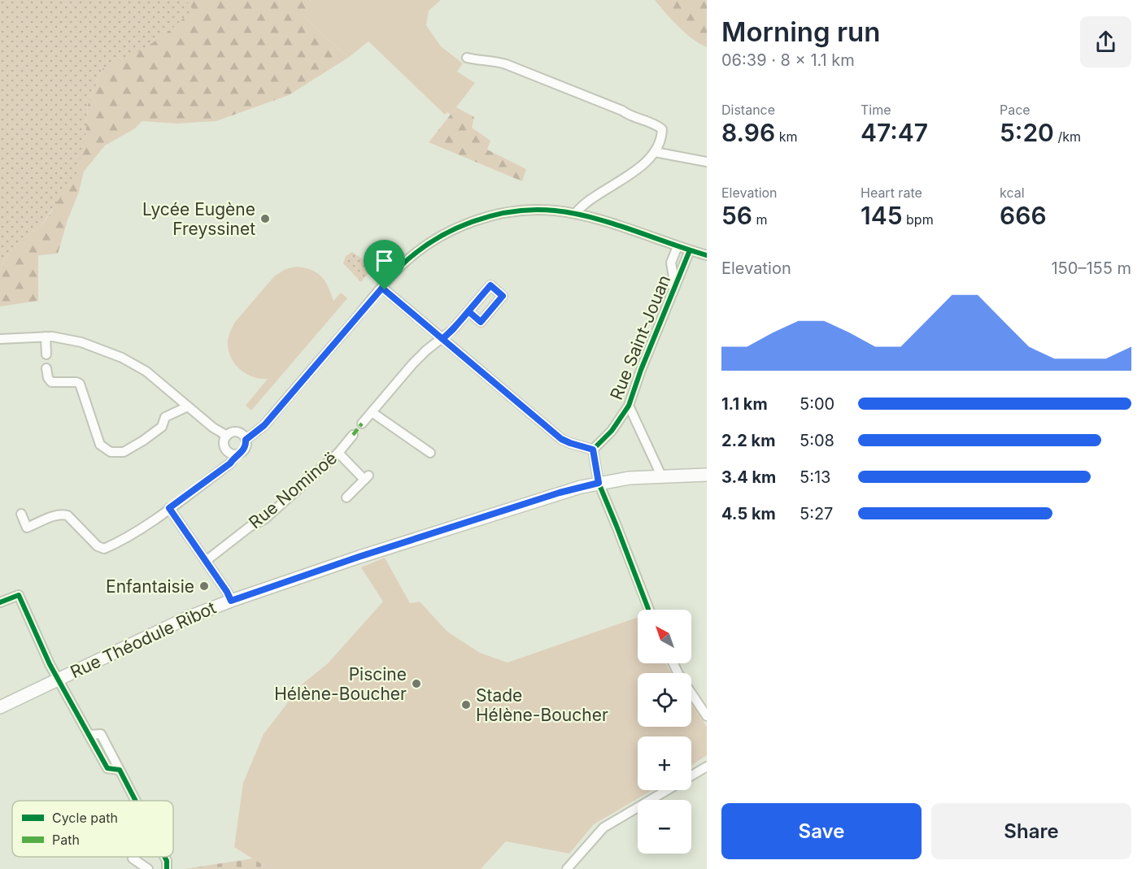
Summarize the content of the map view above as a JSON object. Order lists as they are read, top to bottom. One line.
{"streets":{"main road":["Rue Théodule Ribot"],"street":["Rue Saint-Jouan","Rue Nominoë"]},"places":["Lycée Eugène Freyssinet","Enfantaisie","Piscine Hélène-Boucher","Stade Hélène-Boucher"],"legend":["Cycle path","Path"],"north":"top left","page":{"heading":["Morning run","06:39 · 8 × 1.1 km"],"stats":[["Distance","8.96 km"],["Time","47:47"],["Pace","5:20 /km"],["Elevation","56 m"],["Heart rate","145 bpm"],["kcal","666"]],"chart":["Elevation","150–155 m"],"list":[{"name":"1.1 km","note":"5:00"},{"name":"2.2 km","note":"5:08"},{"name":"3.4 km","note":"5:13"},{"name":"4.5 km","note":"5:27"}],"map_buttons":["+","−"],"buttons":["Save","Share"]}}
